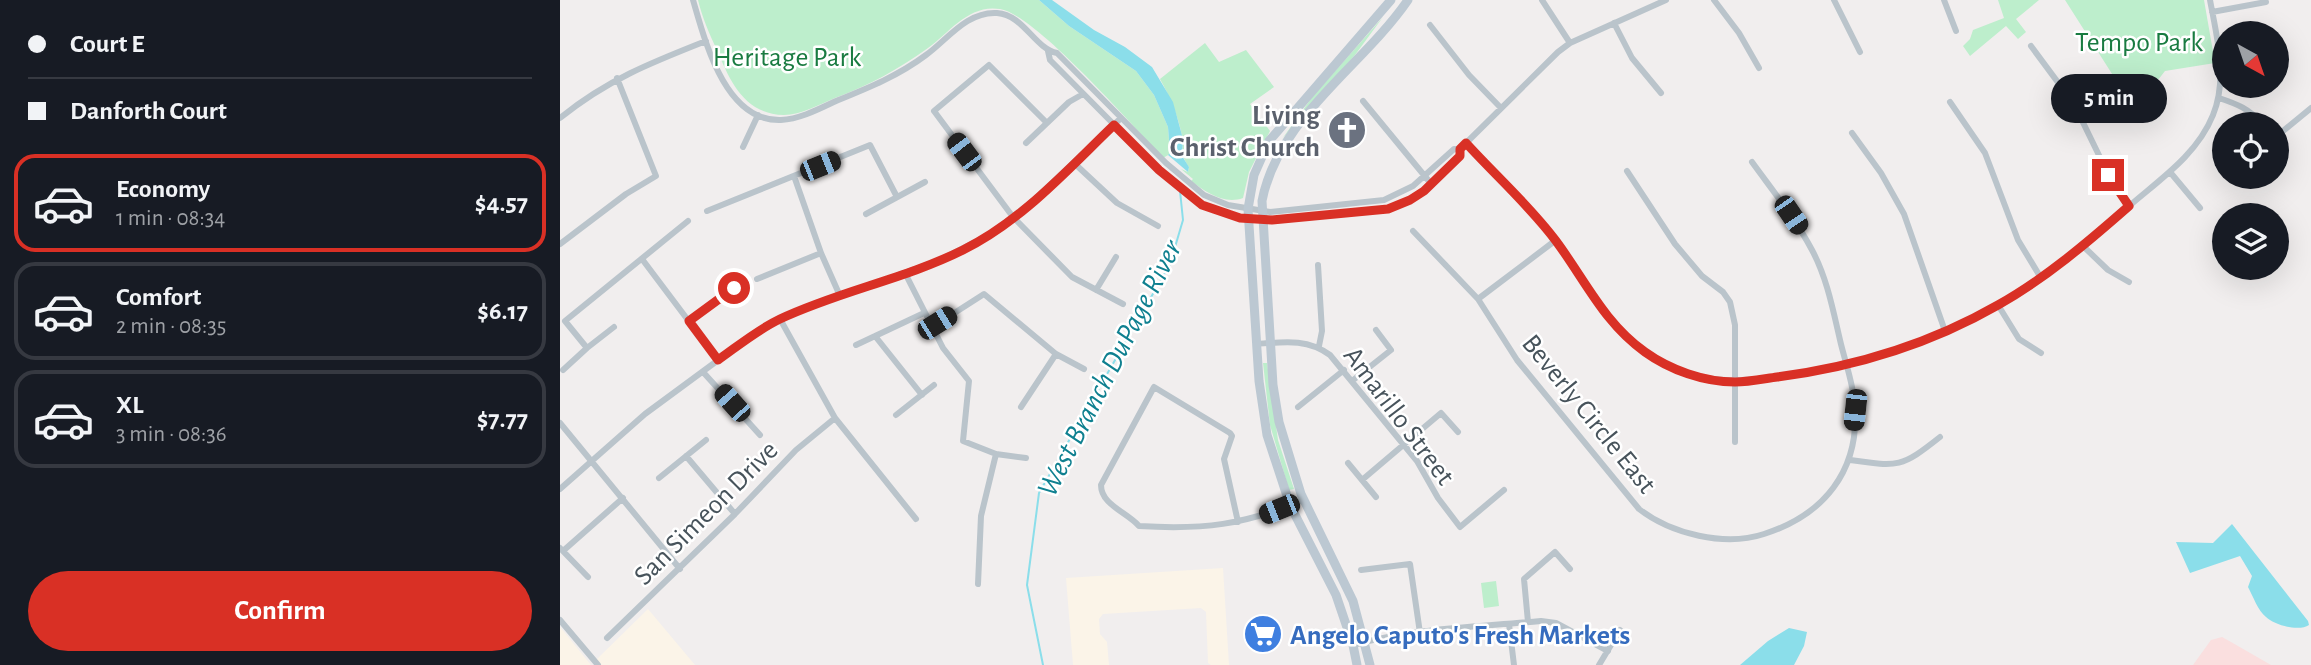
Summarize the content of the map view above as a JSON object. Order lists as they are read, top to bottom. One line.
{"streets":{"street":["Beverly Circle East","Amarillo Street","San Simeon Drive"]},"water":["West Branch DuPage River"],"parks":["Tempo Park","Heritage Park"],"places":{"church":["Living Christ Church"],"supermarket":["Angelo Caputo's Fresh Markets"]},"north":"bottom right","page":{"banner":["Court E","Danforth Court"],"bubble":"5 min","list":[{"name":"Economy","note":"1 min · 08:34","value":"$4.57"},{"name":"Comfort","note":"2 min · 08:35","value":"$6.17"},{"name":"XL","note":"3 min · 08:36","value":"$7.77"}],"buttons":"Confirm"}}
